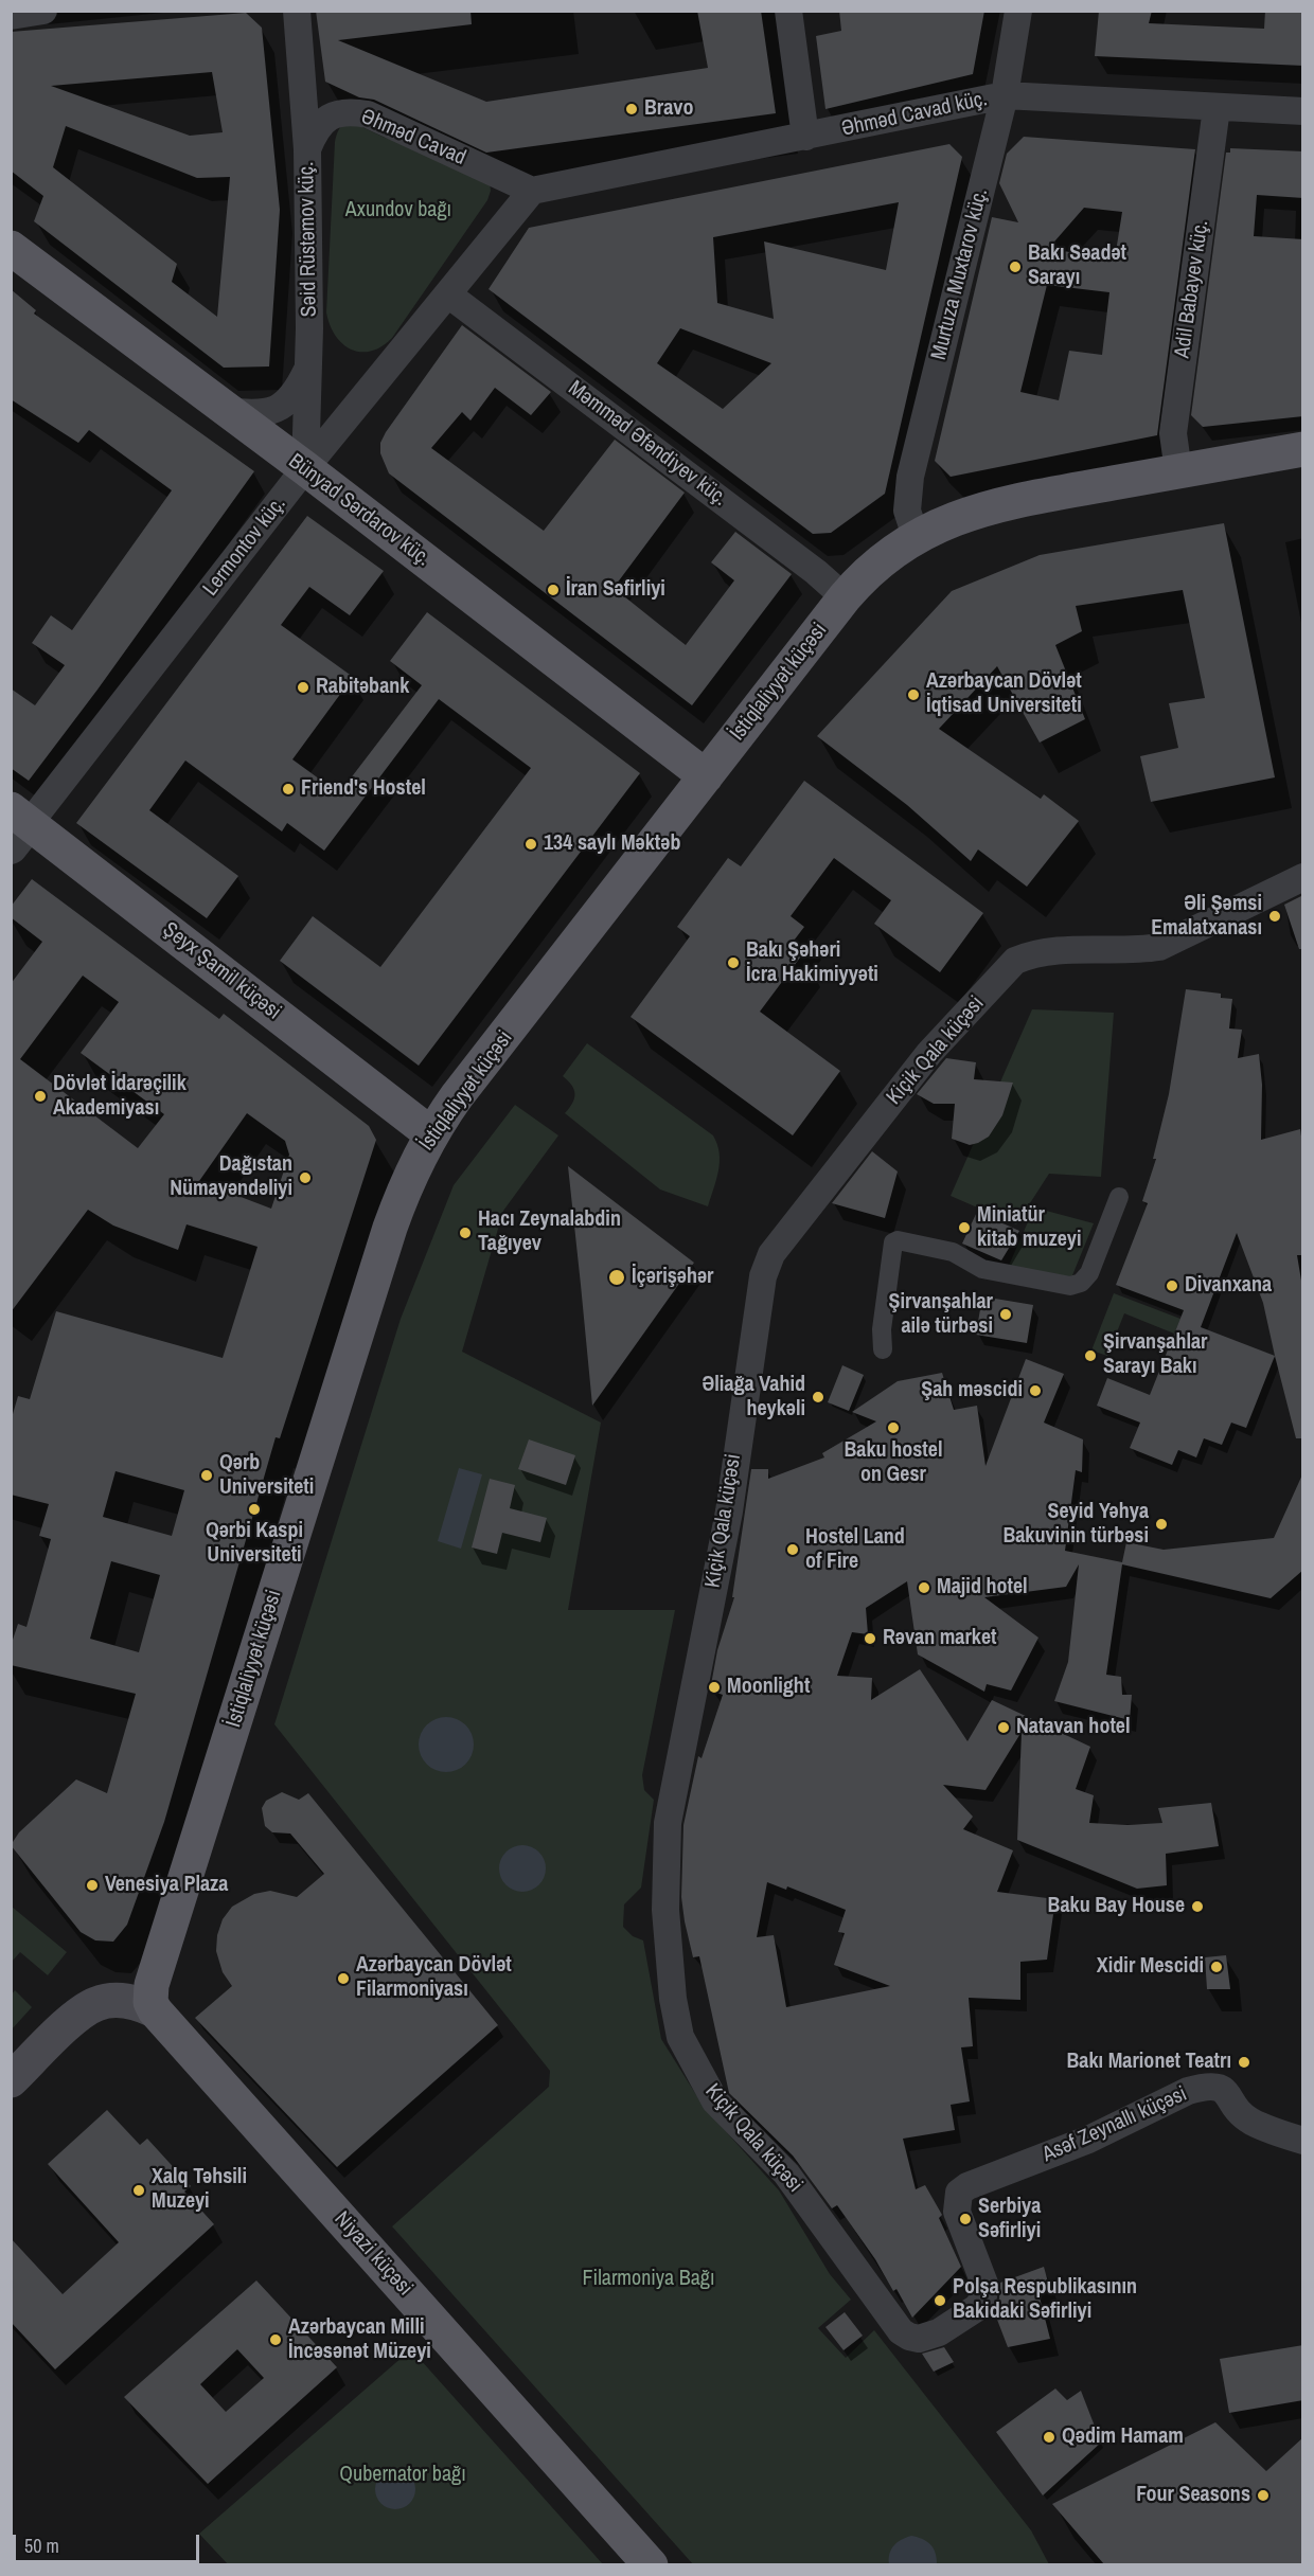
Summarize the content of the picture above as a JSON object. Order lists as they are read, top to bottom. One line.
{"streets":{"main road":["Bünyad Sərdarov küç.","İstiqlaliyyət küçəsi","Şeyx Şamil küçəsi","Niyazi küçəsi"],"street":["Əhməd Cavad küç.","Əhməd Cavad","Səid Rüstəmov küç.","Murtuza Muxtarov küç.","Adil Babayev küç.","Məmməd Əfəndiyev küç.","Lermontov küç.","Kiçik Qala küçəsi","Asəf Zeynallı küçəsi"]},"crossings":[["Əhməd Cavad küç.","Əhməd Cavad"],["Əhməd Cavad küç.","Murtuza Muxtarov küç."],["Əhməd Cavad küç.","Adil Babayev küç."],["Əhməd Cavad küç.","Lermontov küç."],["Əhməd Cavad","Səid Rüstəmov küç."],["Əhməd Cavad","Lermontov küç."],["Səid Rüstəmov küç.","Bünyad Sərdarov küç."],["Səid Rüstəmov küç.","Lermontov küç."],["Murtuza Muxtarov küç.","İstiqlaliyyət küçəsi"],["Adil Babayev küç.","İstiqlaliyyət küçəsi"],["Məmməd Əfəndiyev küç.","Lermontov küç."],["Məmməd Əfəndiyev küç.","İstiqlaliyyət küçəsi"],["Bünyad Sərdarov küç.","Lermontov küç."],["Bünyad Sərdarov küç.","İstiqlaliyyət küçəsi"],["Lermontov küç.","Şeyx Şamil küçəsi"],["İstiqlaliyyət küçəsi","Şeyx Şamil küçəsi"],["İstiqlaliyyət küçəsi","Niyazi küçəsi"],["Kiçik Qala küçəsi","Asəf Zeynallı küçəsi"]],"parks":["Axundov bağı","Filarmoniya Bağı","Qubernator bağı"],"places":["Bravo","Bakı Səadət Sarayı","İran Səfirliyi","Rabitəbank","Azərbaycan Dövlət İqtisad Universiteti","Friend's Hostel","134 saylı Məktəb","Əli Şəmsi Emalatxanası","Bakı Şəhəri İcra Hakimiyyəti","Dövlət İdarəçilik Akademiyası","Dağıstan Nümayəndəliyi","Miniatür kitab muzeyi","Hacı Zeynalabdin Tağıyev","İçərişəhər","Divanxana","Şirvanşahlar ailə türbəsi","Şirvanşahlar Sarayı Bakı","Şah məscidi","Əliağa Vahid heykəli","Baku hostel on Gesr","Qərb Universiteti","Qərbi Kaspi Universiteti","Seyid Yəhya Bakuvinin türbəsi","Hostel Land of Fire","Majid hotel","Rəvan market","Moonlight","Natavan hotel","Venesiya Plaza","Baku Bay House","Xidir Mescidi","Azərbaycan Dövlət Filarmoniyası","Bakı Marionet Teatrı","Xalq Təhsili Muzeyi","Serbiya Səfirliyi","Polşa Respublikasının Bakidaki Səfirliyi","Azərbaycan Milli İncəsənət Müzeyi","Qədim Hamam","Four Seasons"],"scale_bar":"50 m"}
